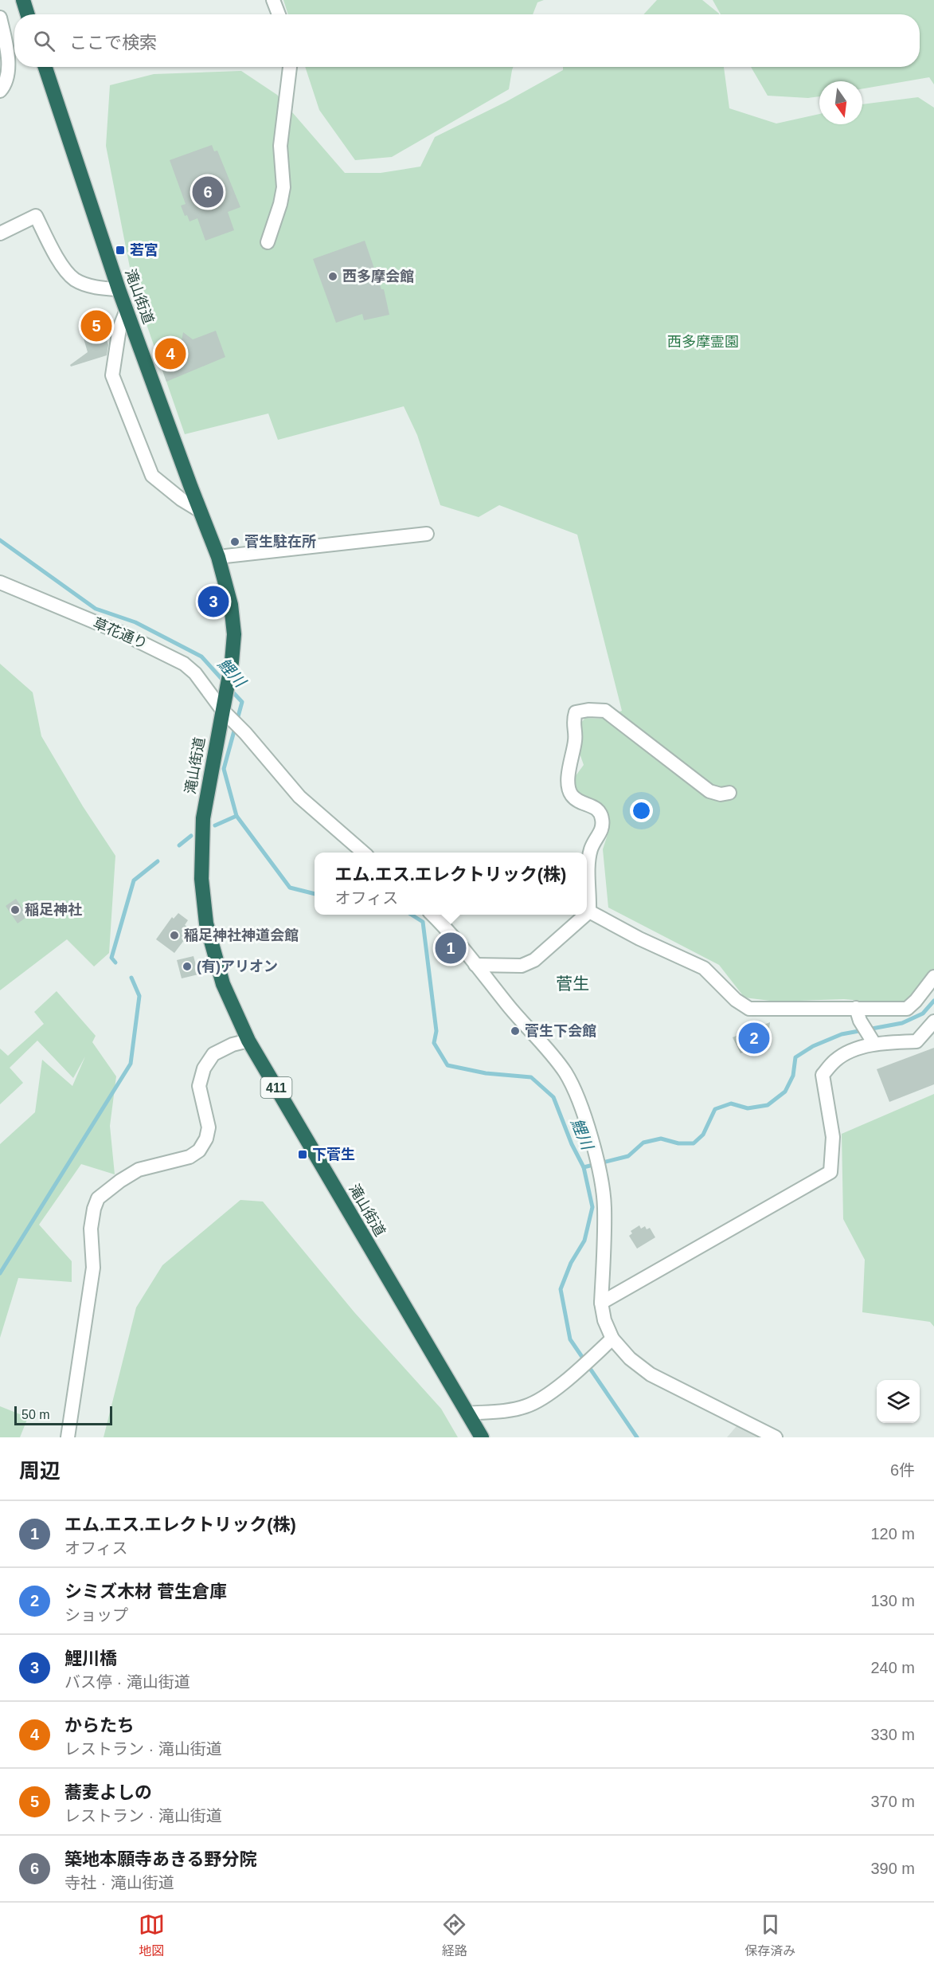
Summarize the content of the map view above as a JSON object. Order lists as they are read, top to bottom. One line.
{"streets":{"highway":["滝山街道","411"],"street":["草花通り"]},"crossings":[["滝山街道","草花通り"]],"districts":["菅生"],"water":["鯉川"],"parks":["西多摩霊園"],"places":{"transit":["若宮","下菅生"],"other":["西多摩会館","菅生駐在所","稲足神社","稲足神社神道会館","(有)アリオン","菅生下会館"]},"scale_bar":"50 m","north":"bottom","page":{"search":"ここで検索","pins":["6","5","4","3","1","2"],"popup":["エム.エス.エレクトリック(株)","オフィス"],"scale":"50 m","heading":["周辺","6件"],"list":[{"mark":"1","name":"エム.エス.エレクトリック(株)","note":"オフィス","value":"120 m"},{"mark":"2","name":"シミズ木材 菅生倉庫","note":"ショップ","value":"130 m"},{"mark":"3","name":"鯉川橋","note":"バス停 · 滝山街道","value":"240 m"},{"mark":"4","name":"からたち","note":"レストラン · 滝山街道","value":"330 m"},{"mark":"5","name":"蕎麦よしの","note":"レストラン · 滝山街道","value":"370 m"},{"mark":"6","name":"築地本願寺あきる野分院","note":"寺社 · 滝山街道","value":"390 m"}],"nav":["地図","経路","保存済み"]}}
